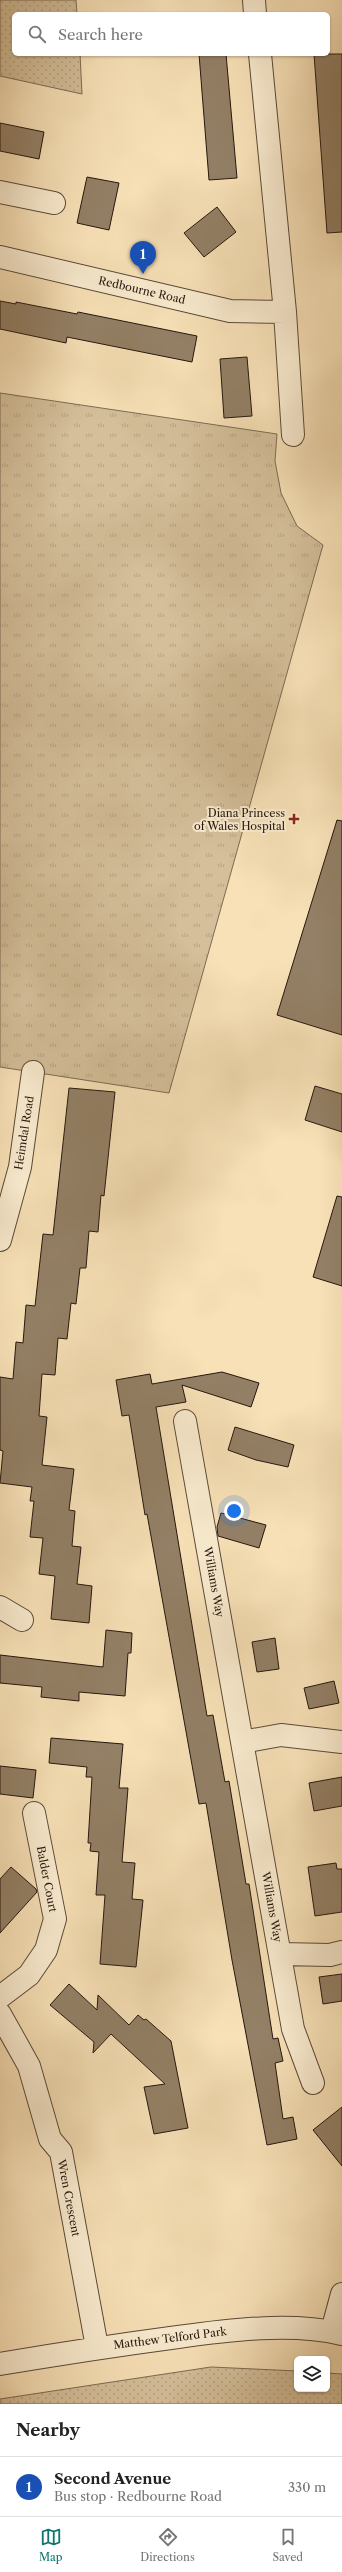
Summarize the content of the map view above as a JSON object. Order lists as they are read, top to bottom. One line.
{"streets":{"street":["Redbourne Road","Heimdal Road","Williams Way","Balder Court","Wren Crescent","Matthew Telford Park"]},"crossings":[["Wren Crescent","Matthew Telford Park"]],"places":{"health":["Diana Princess of Wales Hospital"]},"page":{"search":"Search here","pins":"1","heading":"Nearby","list":[{"mark":"1","name":"Second Avenue","note":"Bus stop · Redbourne Road","value":"330 m"}],"nav":["Map","Directions","Saved"]}}
